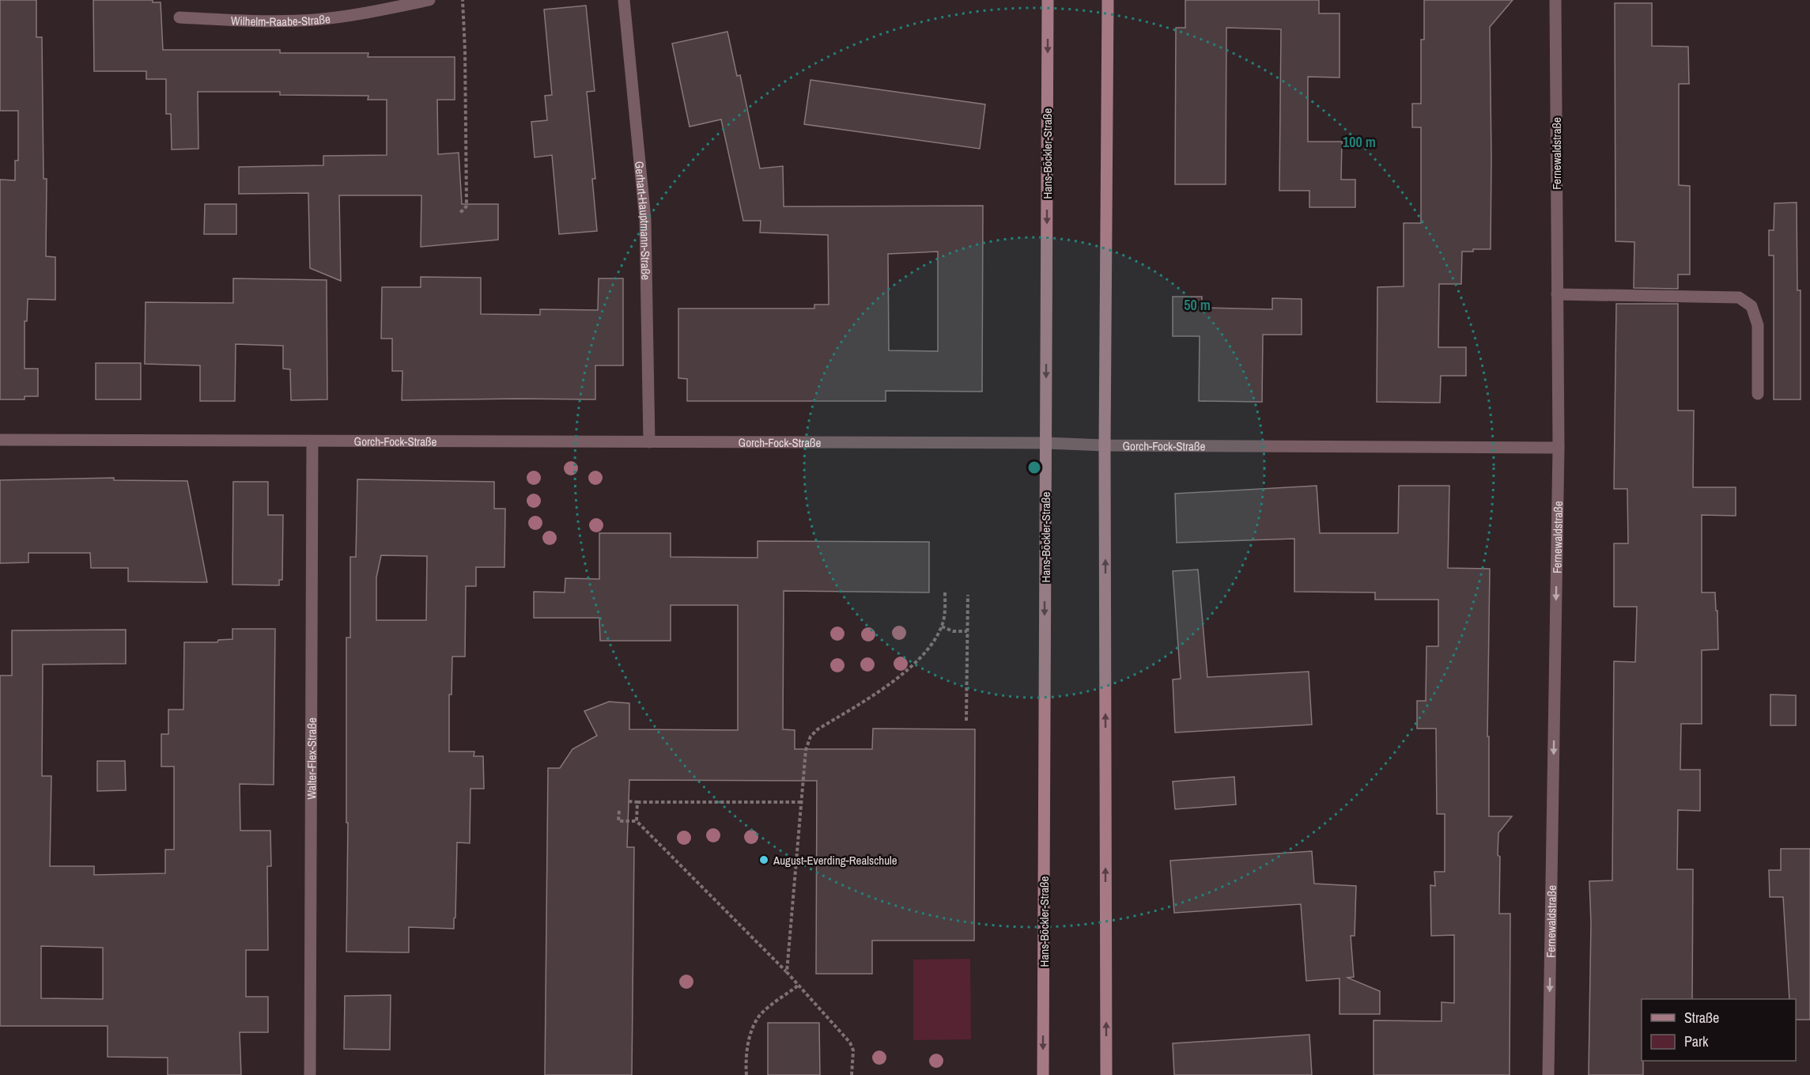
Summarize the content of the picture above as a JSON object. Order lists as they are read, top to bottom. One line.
{"streets":{"main road":["Hans-Böckler-Straße"],"street":["Wilhelm-Raabe-Straße","Fernewaldstraße","Gerhart-Hauptmann-Straße","Gorch-Fock-Straße","Walter-Flex-Straße"]},"crossings":[["Hans-Böckler-Straße","Gorch-Fock-Straße"],["Fernewaldstraße","Gorch-Fock-Straße"],["Gerhart-Hauptmann-Straße","Gorch-Fock-Straße"],["Gorch-Fock-Straße","Walter-Flex-Straße"]],"one_way":["Fernewaldstraße"],"places":["August-Everding-Realschule"],"legend":["Straße","Park"],"rings":["100 m","50 m"]}
